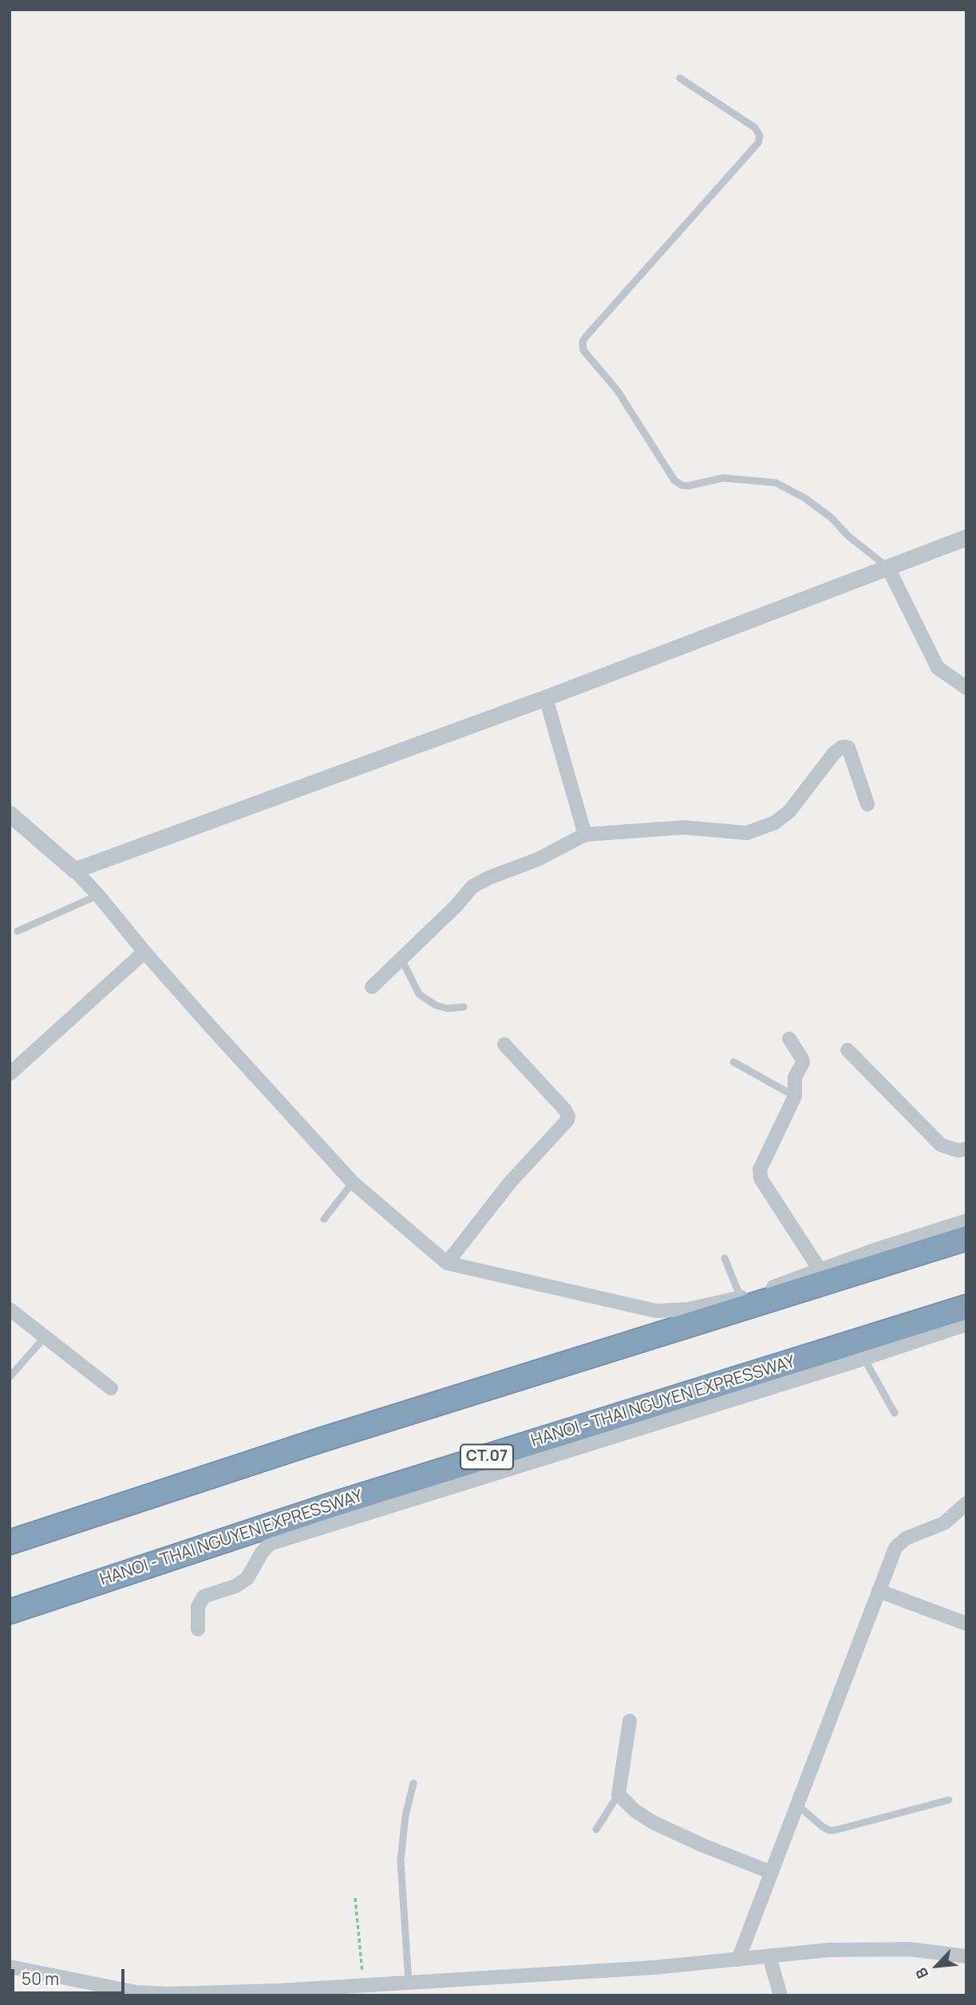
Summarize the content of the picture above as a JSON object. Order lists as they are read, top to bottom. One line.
{"streets":{"highway":["HANOI - THAI NGUYEN EXPRESSWAY","CT.07"]},"scale_bar":"50 m","north":"bottom left"}
